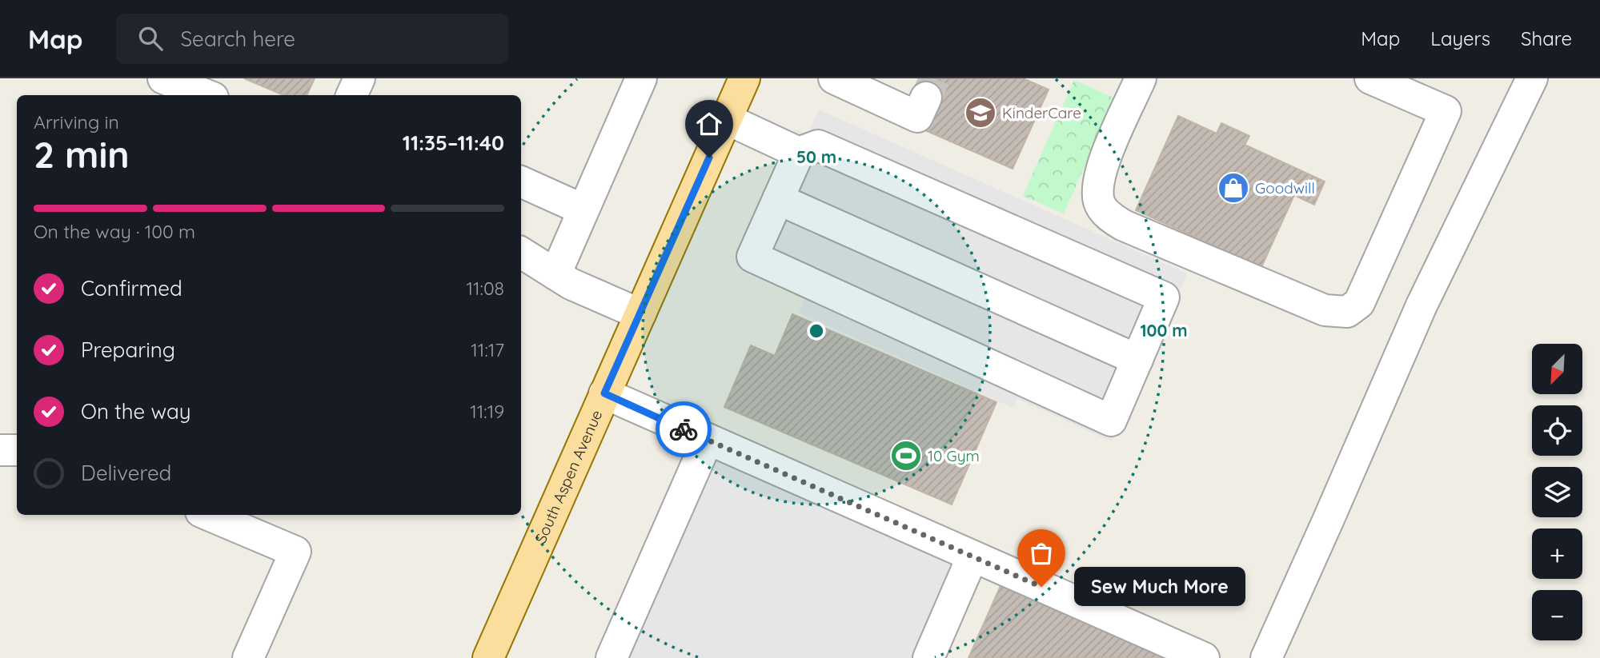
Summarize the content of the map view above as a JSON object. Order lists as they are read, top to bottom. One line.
{"streets":{"main road":["South Aspen Avenue"]},"places":{"school or university":["KinderCare"],"shop":["Goodwill"],"sports":["10 Gym"],"other":["Sew Much More"]},"north":"bottom left","page":{"header":"Map","search":"Search here","nav":["Map","Layers","Share"],"heading":["2 min","Arriving in","11:35–11:40"],"bar":"On the way · 100 m","list":[["Confirmed","11:08"],["Preparing","11:17"],["On the way","11:19"],"Delivered"],"map_buttons":["+","−"],"bubble":"Sew Much More"},"rings":["50 m","100 m"]}
